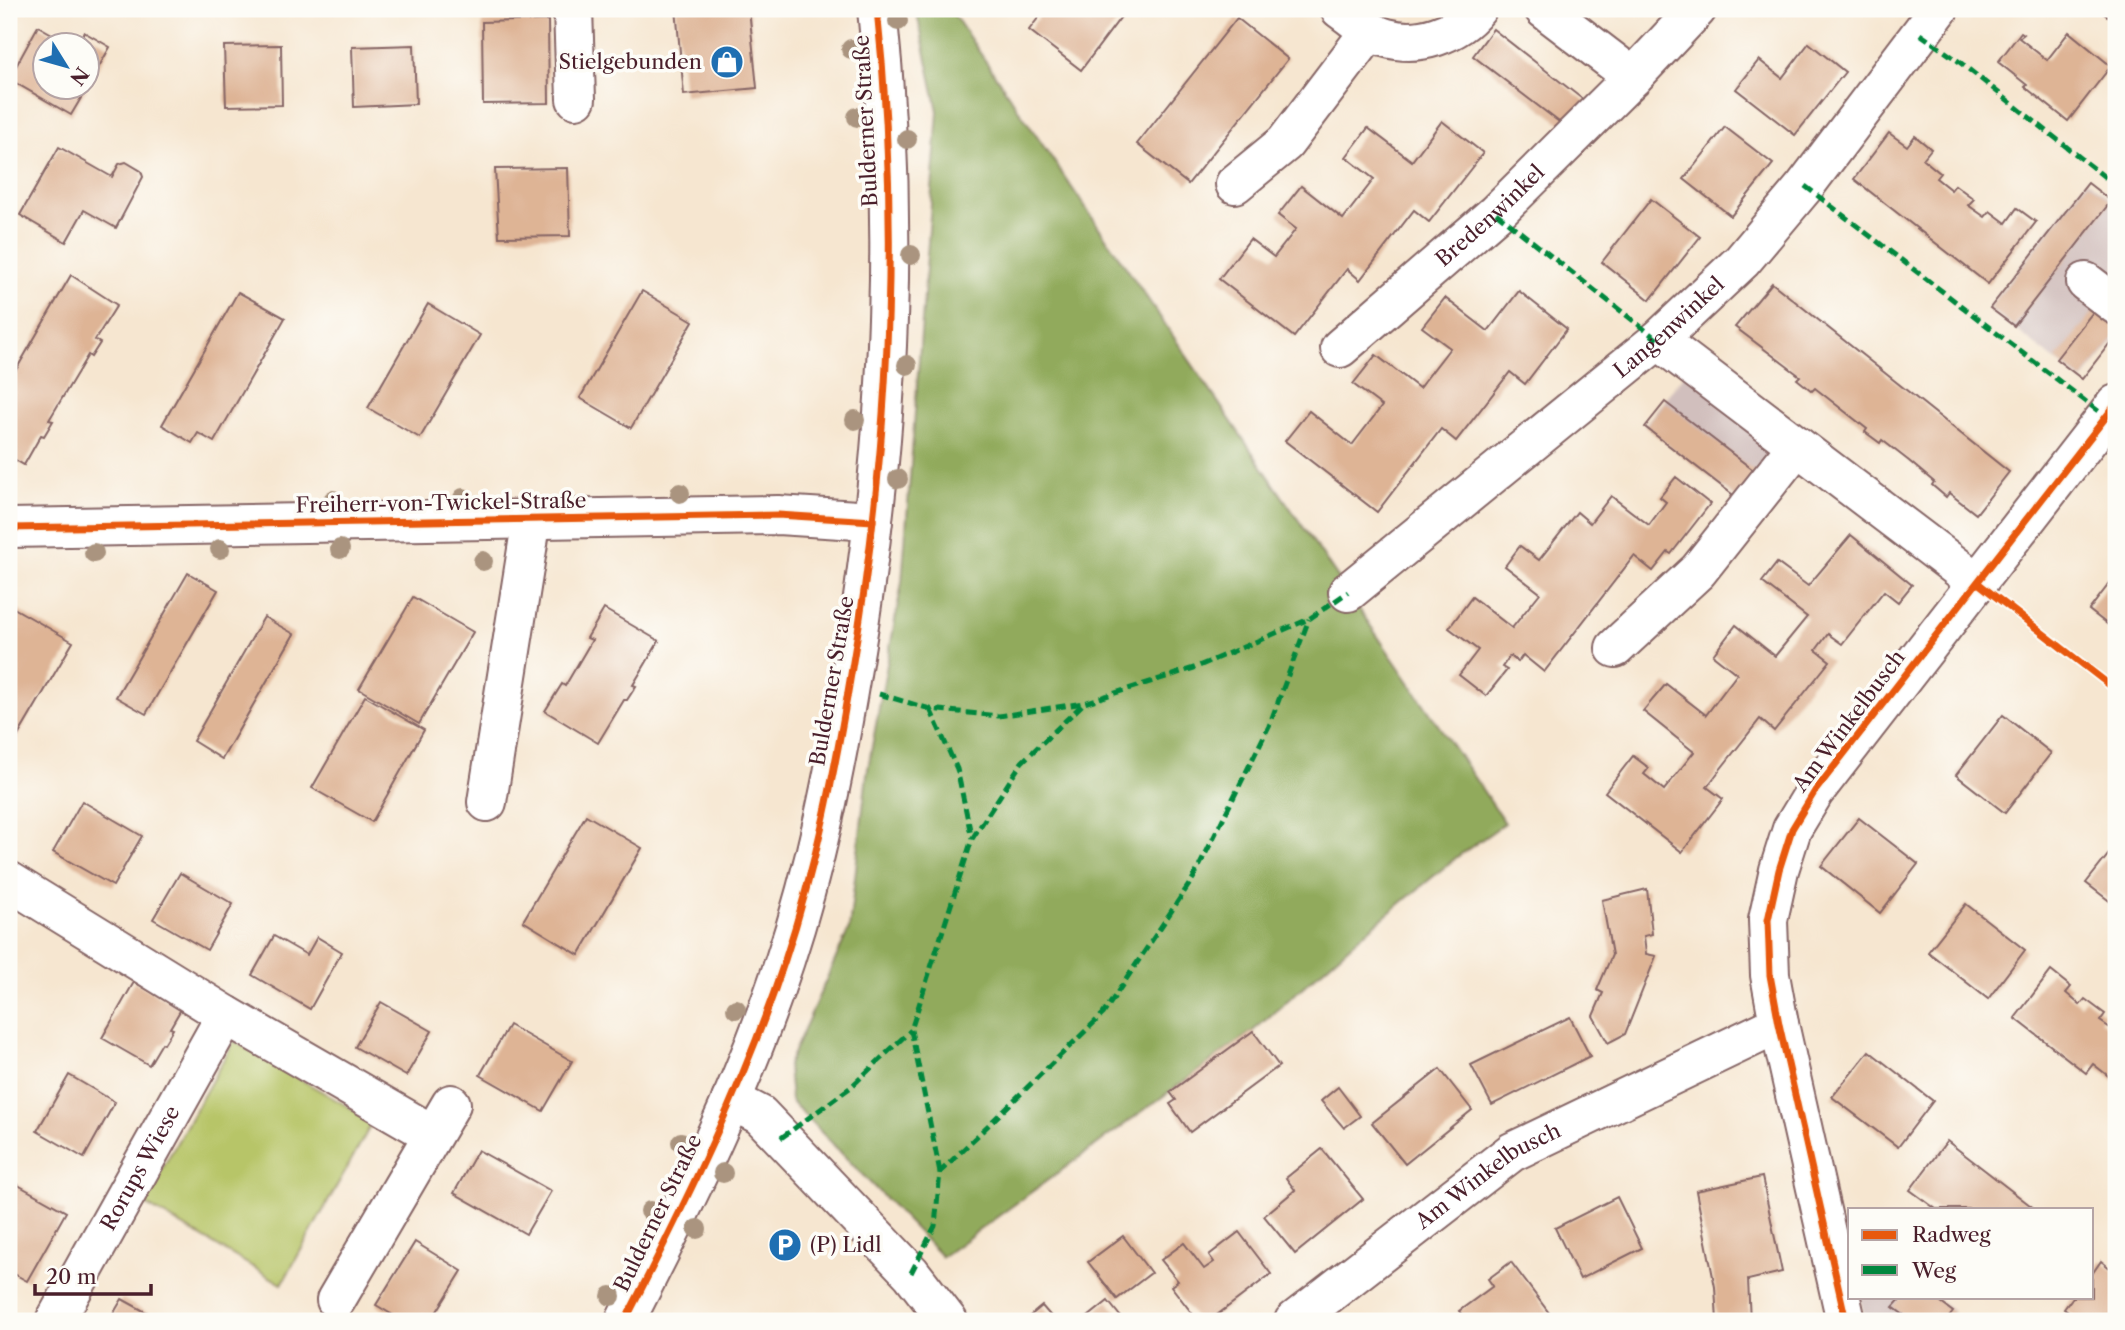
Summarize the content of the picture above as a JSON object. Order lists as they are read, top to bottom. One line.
{"streets":{"street":["Bulderner Straße","Bredenwinkel","Langenwinkel","Freiherr-von-Twickel-Straße","Am Winkelbusch","Rorups Wiese"]},"crossings":[["Bulderner Straße","Freiherr-von-Twickel-Straße"]],"places":{"shop":["Stielgebunden"],"parking":["(P) Lidl"]},"legend":["Radweg","Weg"],"scale_bar":"20 m","north":"bottom right"}
